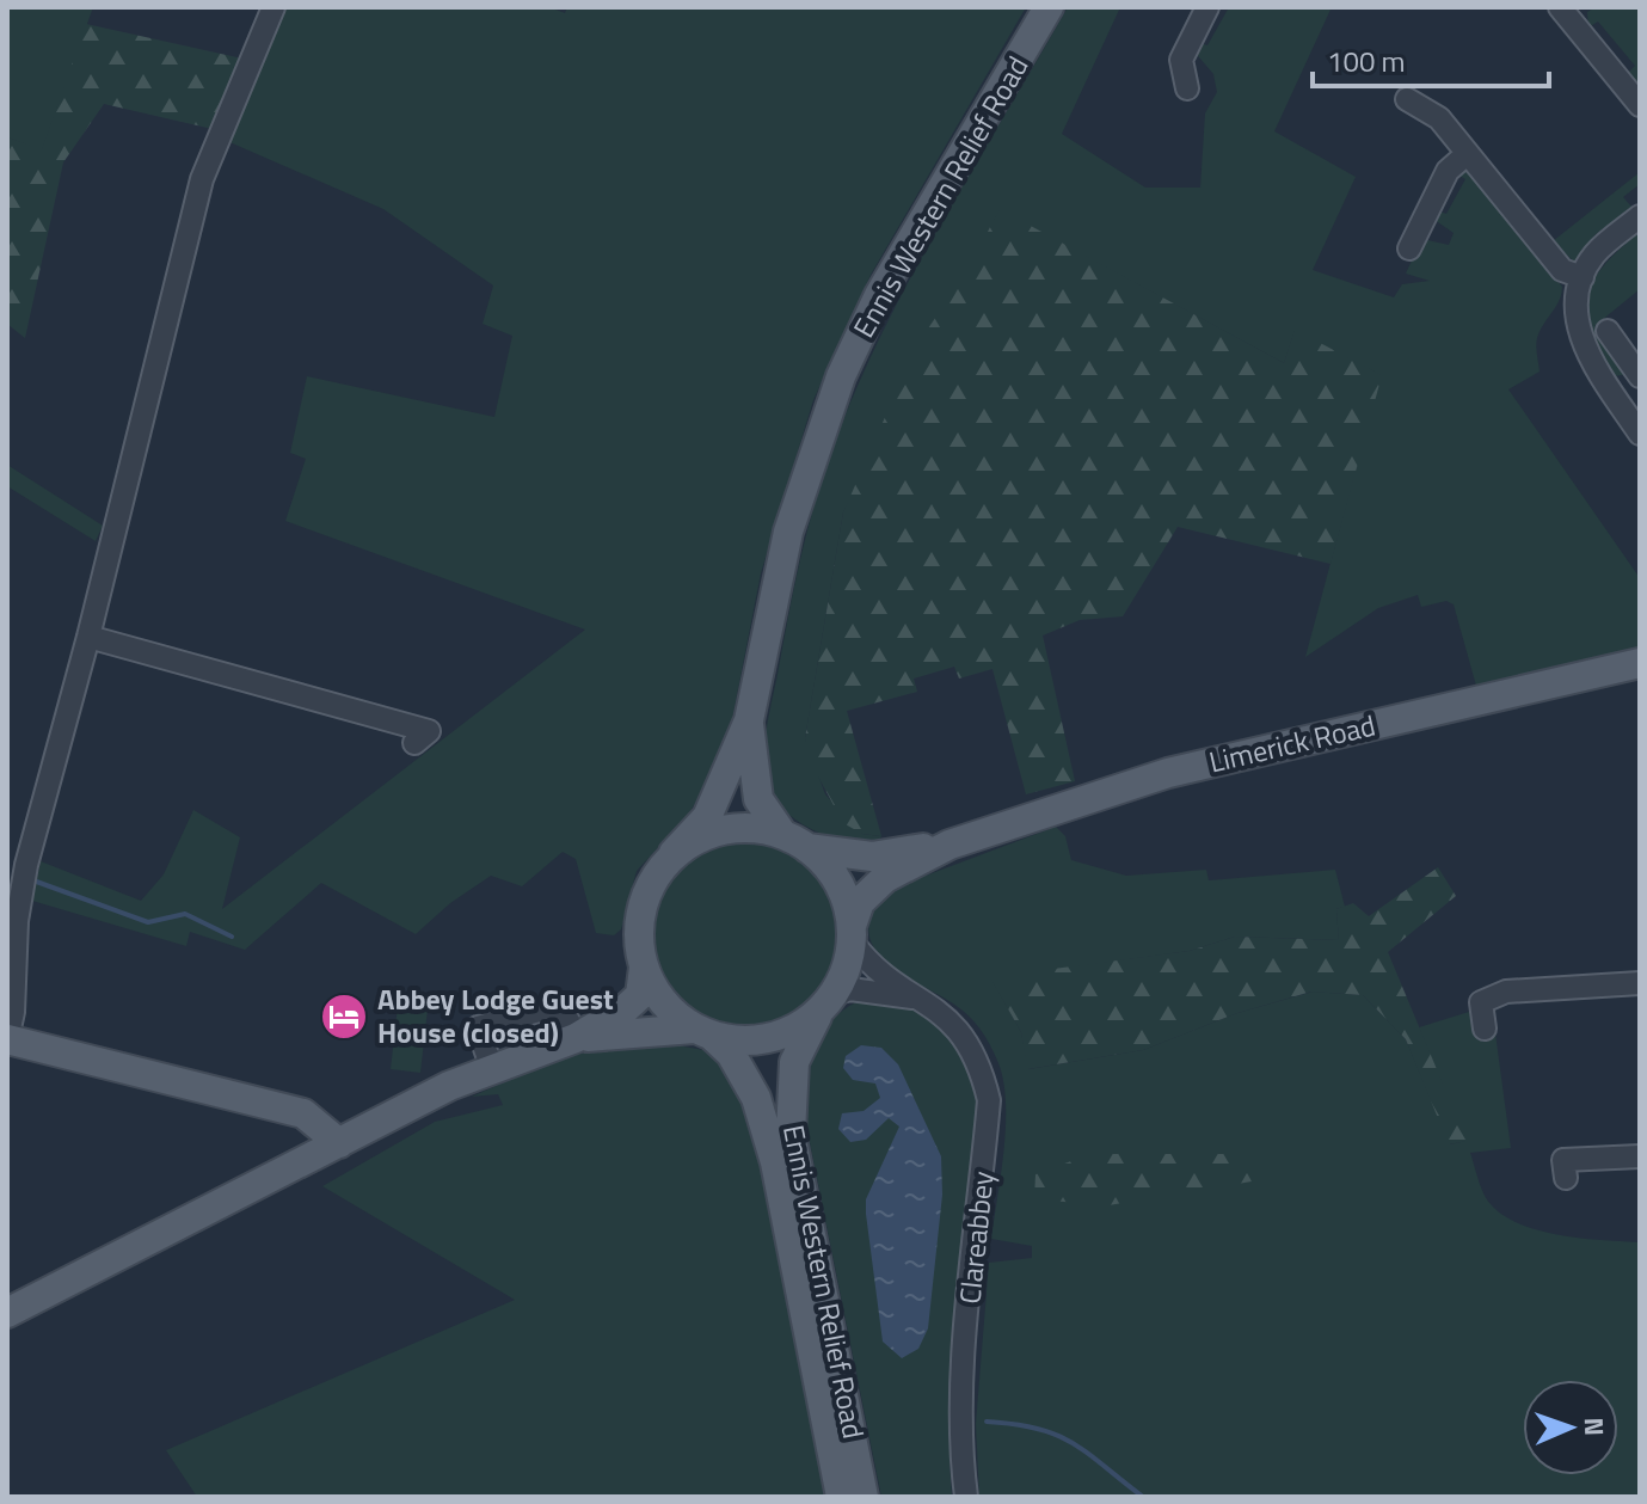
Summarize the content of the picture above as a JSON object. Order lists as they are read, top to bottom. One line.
{"streets":{"main road":["Ennis Western Relief Road","Limerick Road"],"street":["Clareabbey"]},"crossings":[["Ennis Western Relief Road","Clareabbey"]],"places":{"hotel":["Abbey Lodge Guest House (closed)"]},"scale_bar":"100 m","north":"right"}
